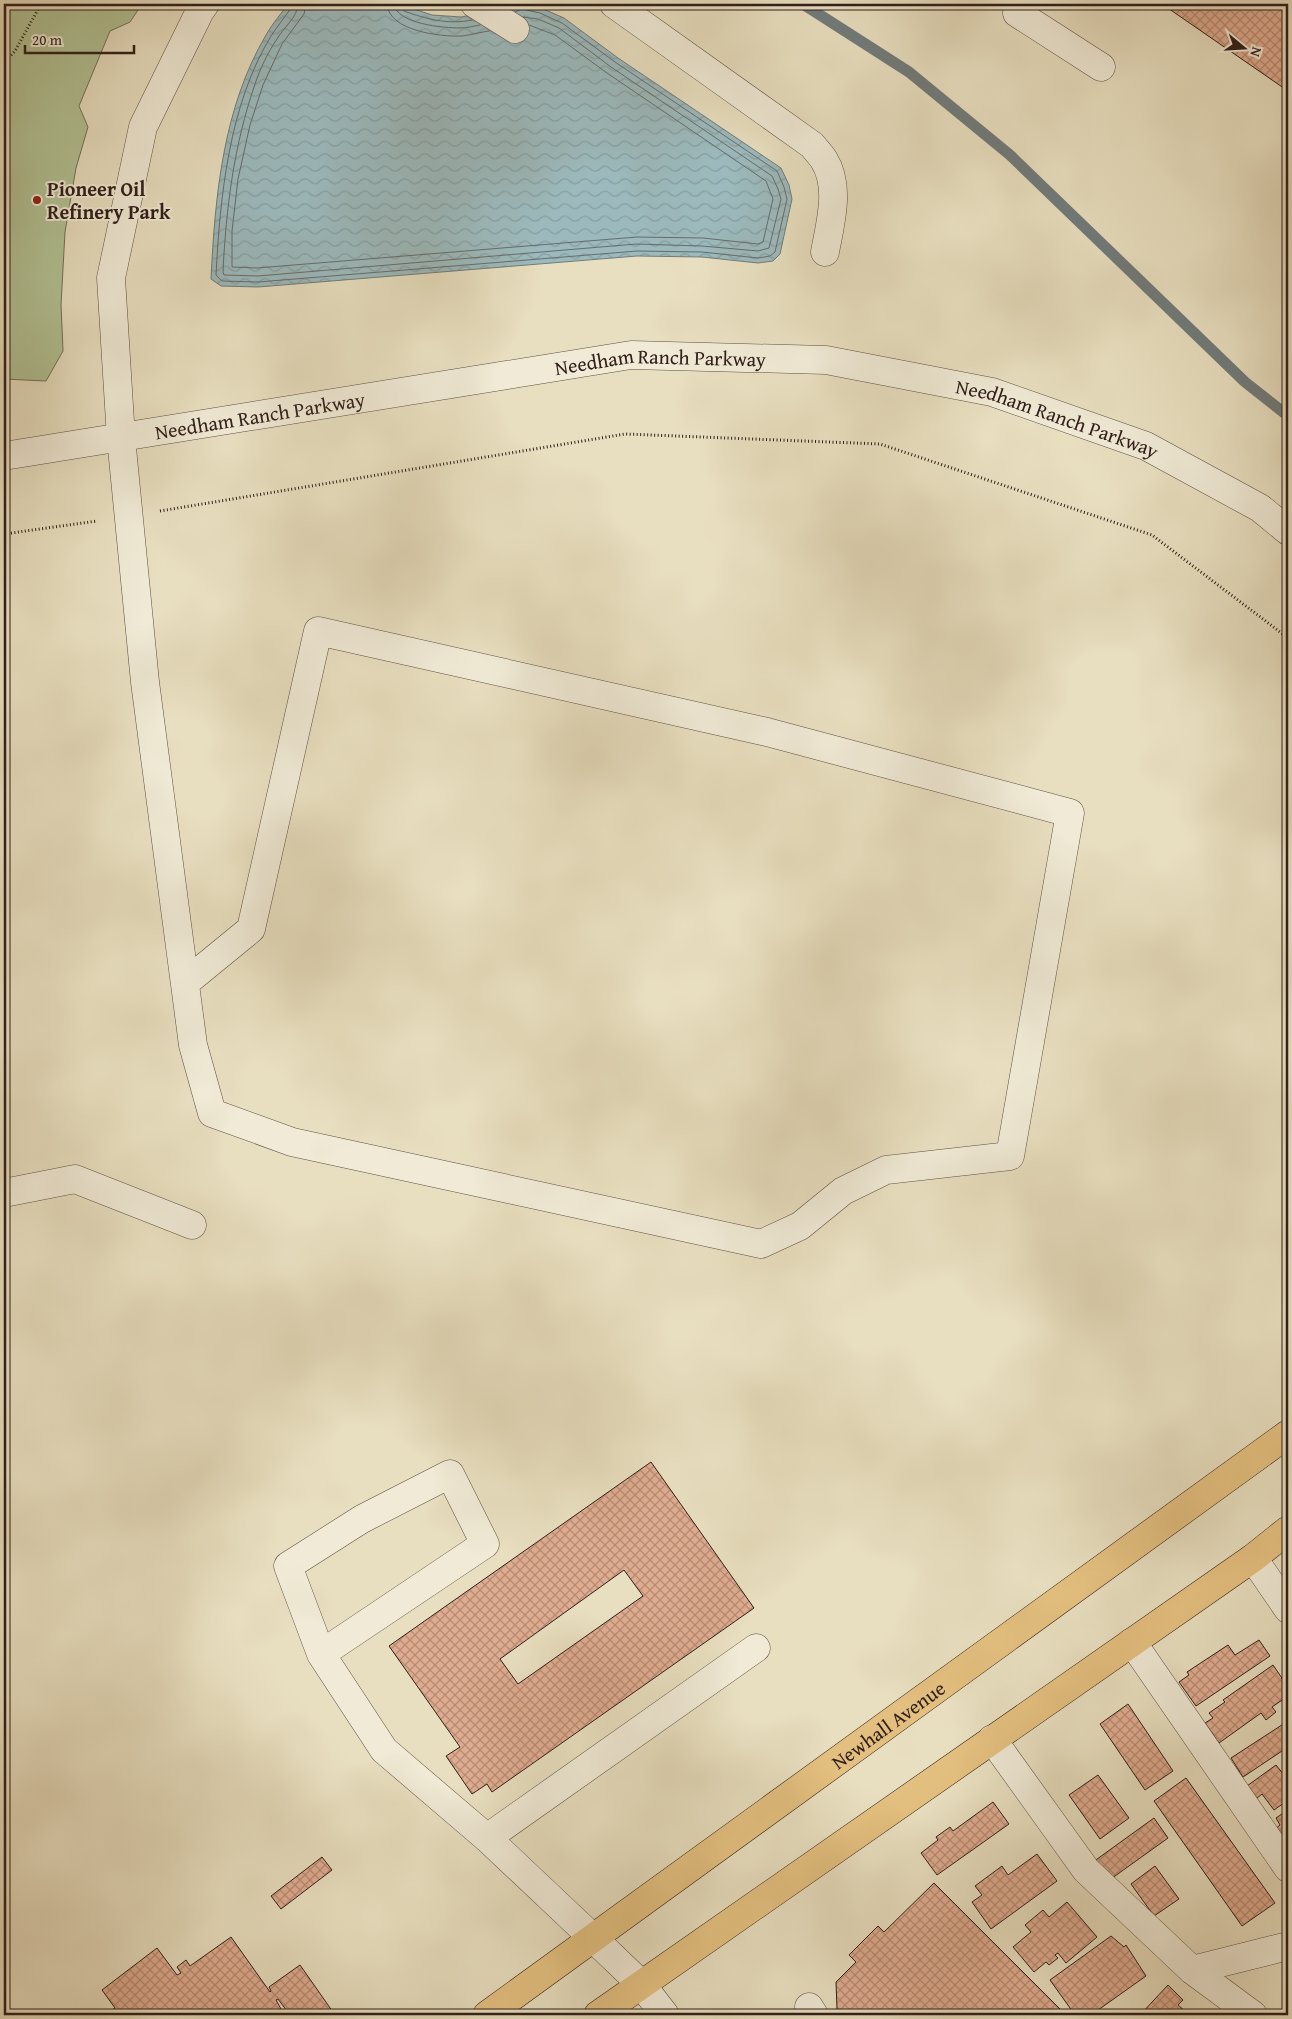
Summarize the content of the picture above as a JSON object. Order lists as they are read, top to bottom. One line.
{"streets":{"main road":["Newhall Avenue"],"street":["Needham Ranch Parkway"]},"places":["Pioneer Oil Refinery Park"],"scale_bar":"20 m","north":"right"}
